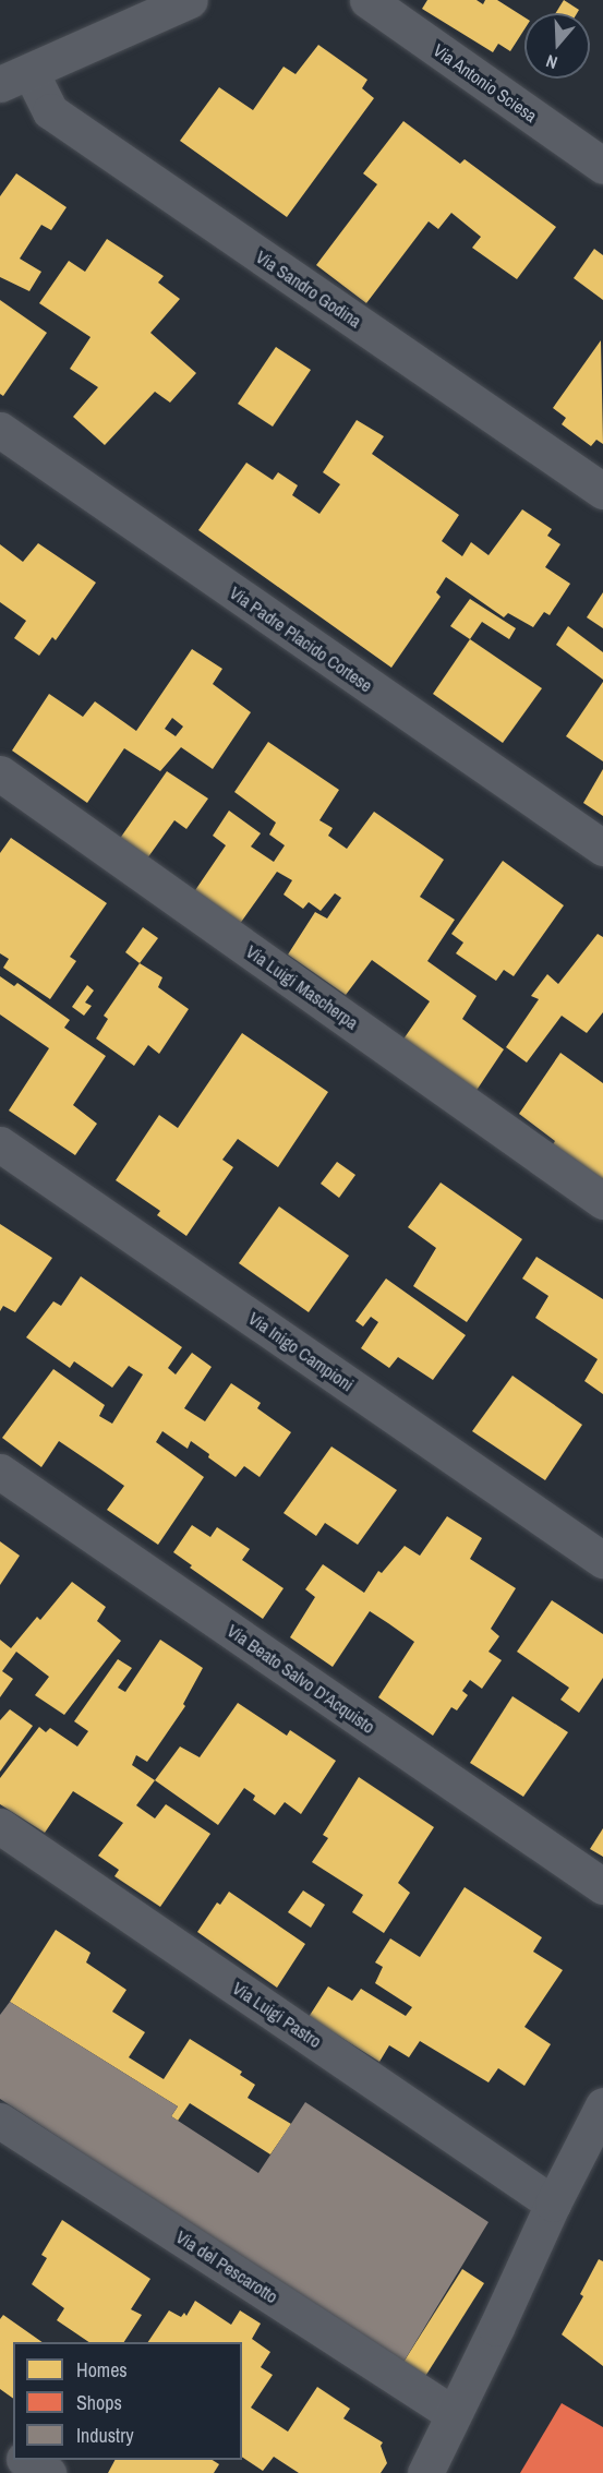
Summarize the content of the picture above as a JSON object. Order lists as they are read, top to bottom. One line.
{"streets":{"street":["Via Antonio Sciesa","Via Sandro Godina","Via Padre Placido Cortese","Via Luigi Mascherpa","Via Inigo Campioni","Via Beato Salvo D'Acquisto","Via Luigi Pastro","Via del Pescarotto"]},"legend":["Homes","Shops","Industry"],"north":"bottom"}
